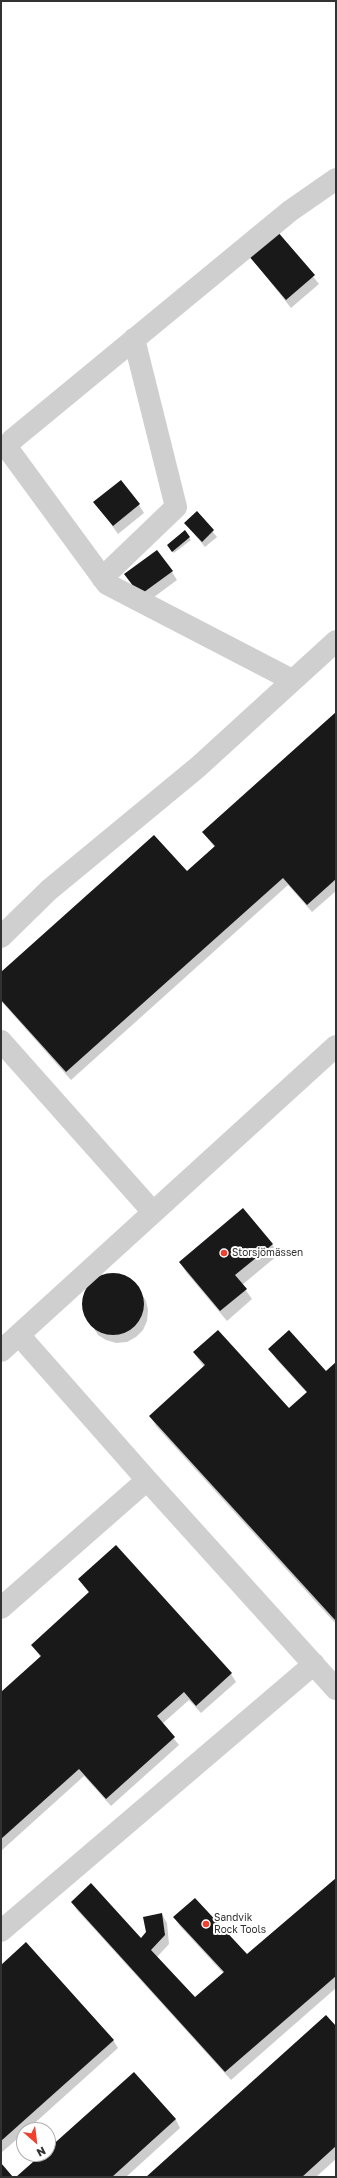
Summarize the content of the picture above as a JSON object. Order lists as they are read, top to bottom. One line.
{"places":["Storsjömässen","Sandvik Rock Tools"],"north":"bottom right"}
